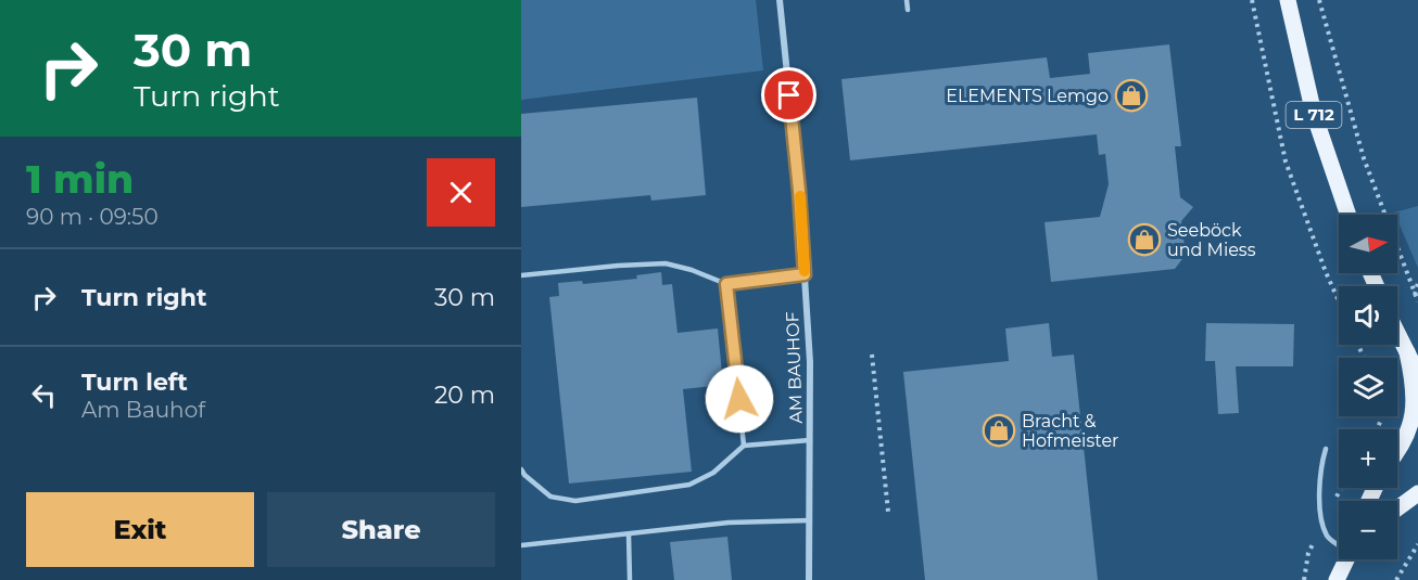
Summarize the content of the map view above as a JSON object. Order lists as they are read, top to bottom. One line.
{"streets":{"main road":["L 712"],"street":["AM BAUHOF"]},"places":{"shop":["ELEMENTS Lemgo","Seeböck und Miess","Bracht & Hofmeister"]},"north":"right","page":{"turn":["30 m","Turn right"],"heading":["1 min","90 m · 09:50"],"map_buttons":["+","−"],"list":[{"name":"Turn right","value":"30 m"},{"name":"Turn left","note":"Am Bauhof","value":"20 m"}],"buttons":["Exit","Share"]}}
